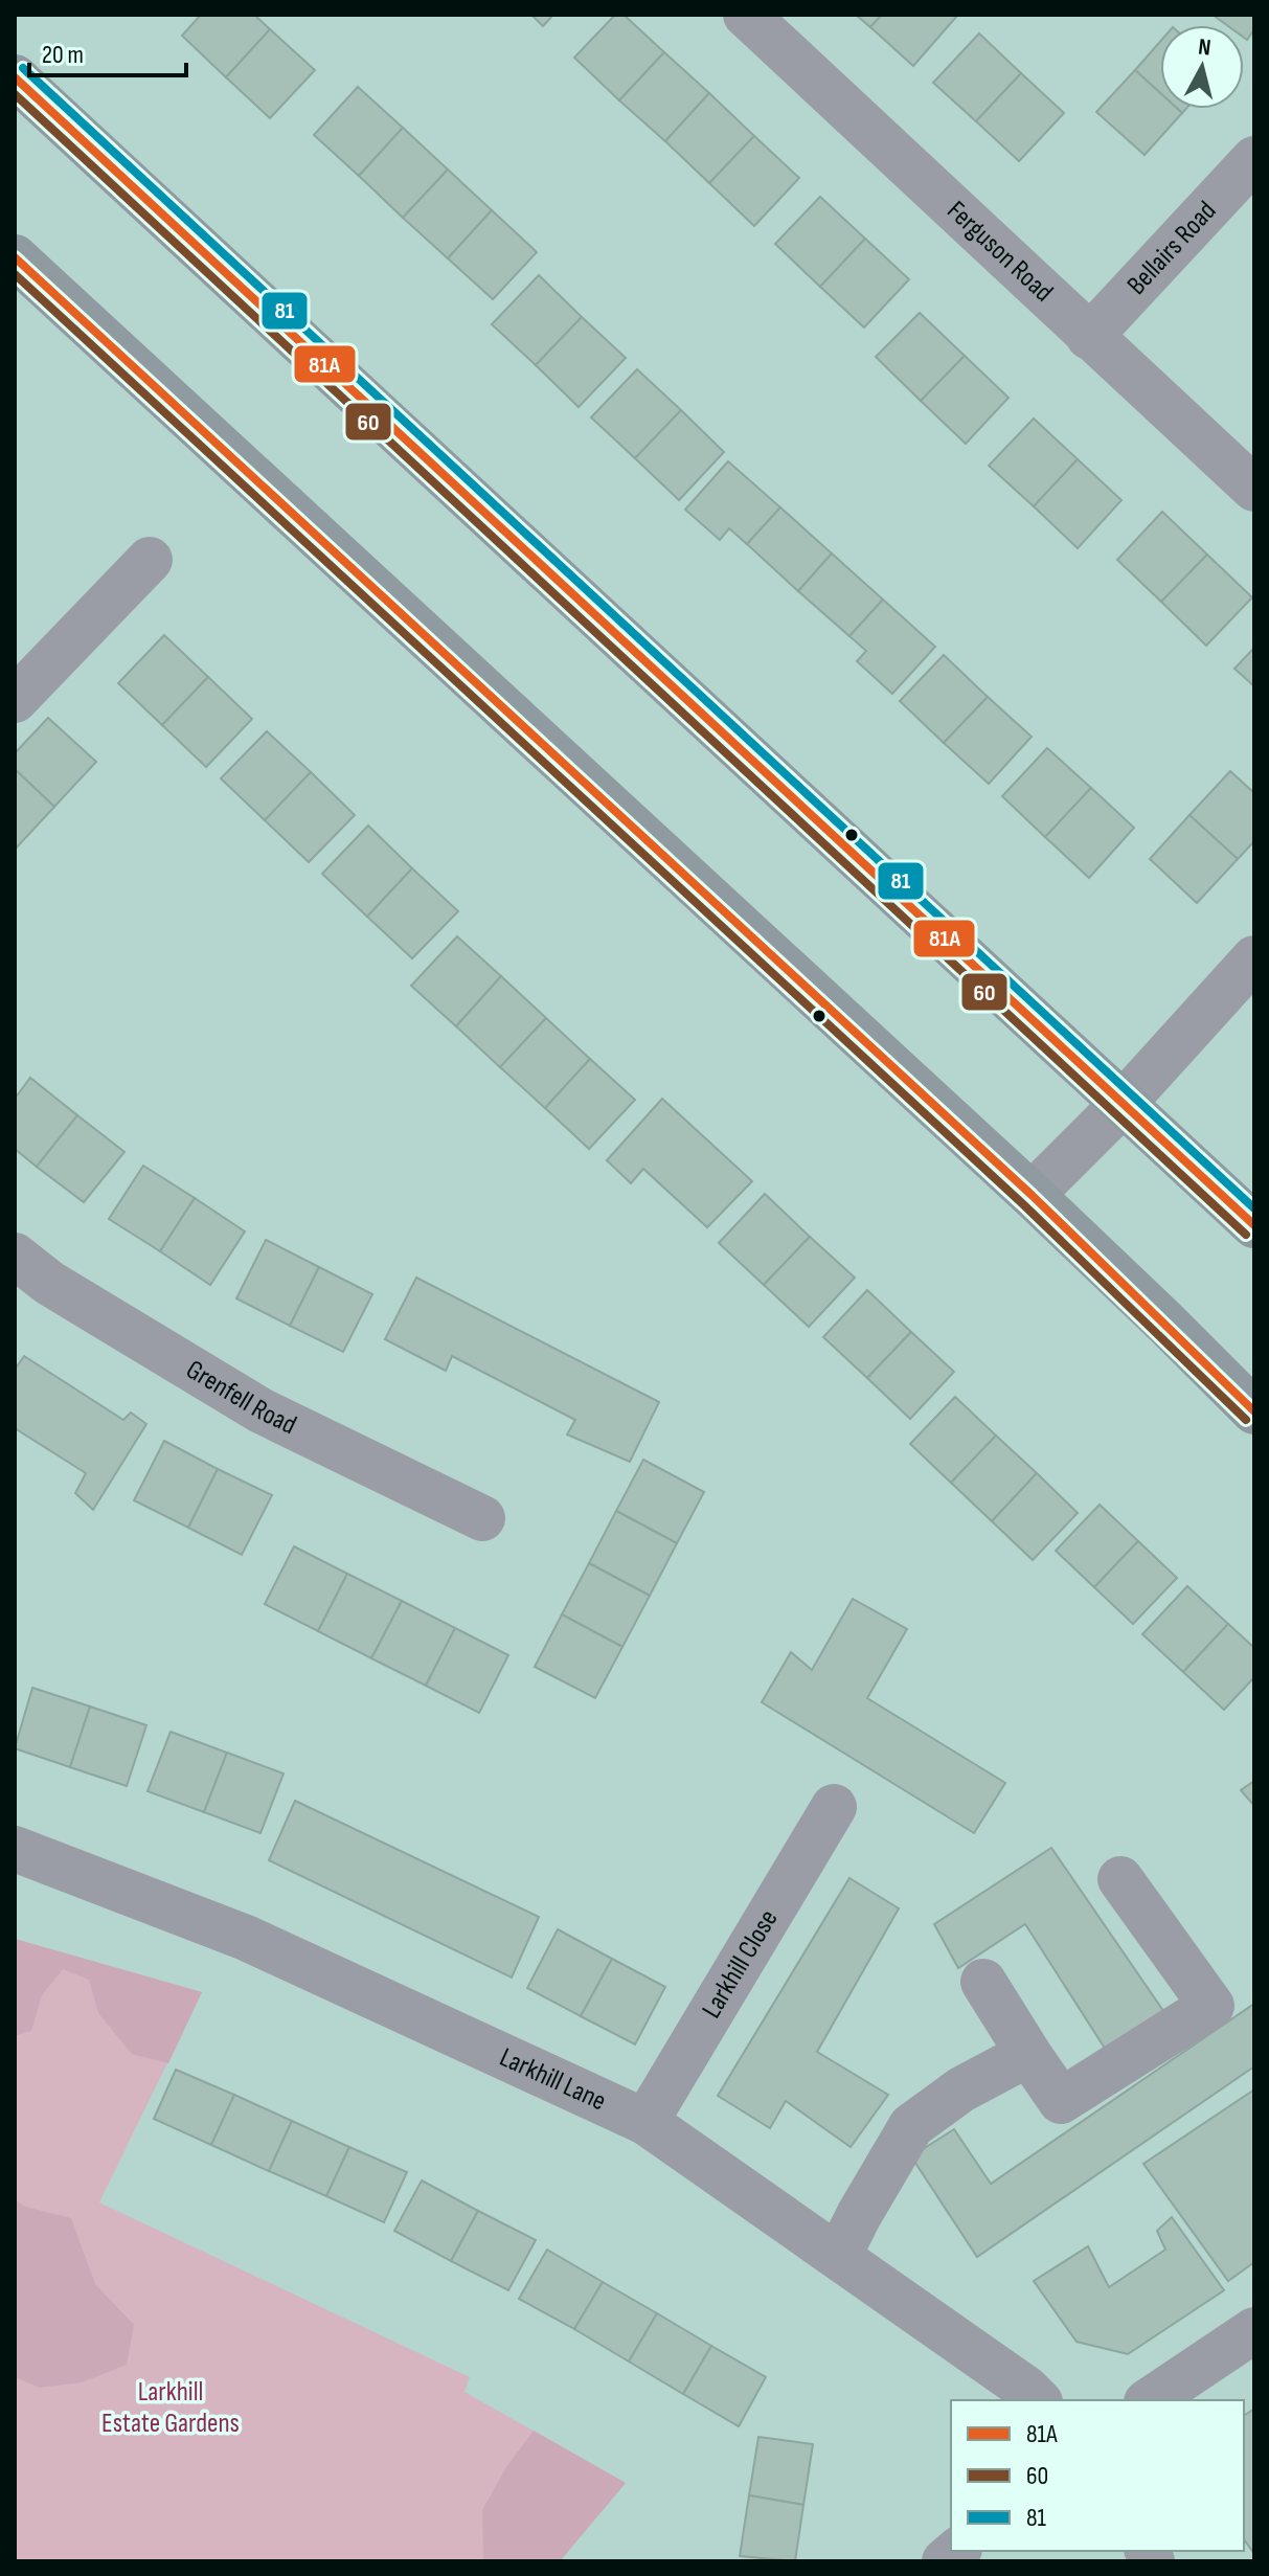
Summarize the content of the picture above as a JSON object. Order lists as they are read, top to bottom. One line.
{"streets":{"street":["Bellairs Road","Ferguson Road","Grenfell Road","Larkhill Close","Larkhill Lane"]},"crossings":[["Bellairs Road","Ferguson Road"],["Larkhill Close","Larkhill Lane"]],"parks":["Larkhill Estate Gardens"],"lines":["transit line 81","transit line 81A","transit line 60"],"legend":["81A","60","81"],"scale_bar":"20 m","north":"top"}
